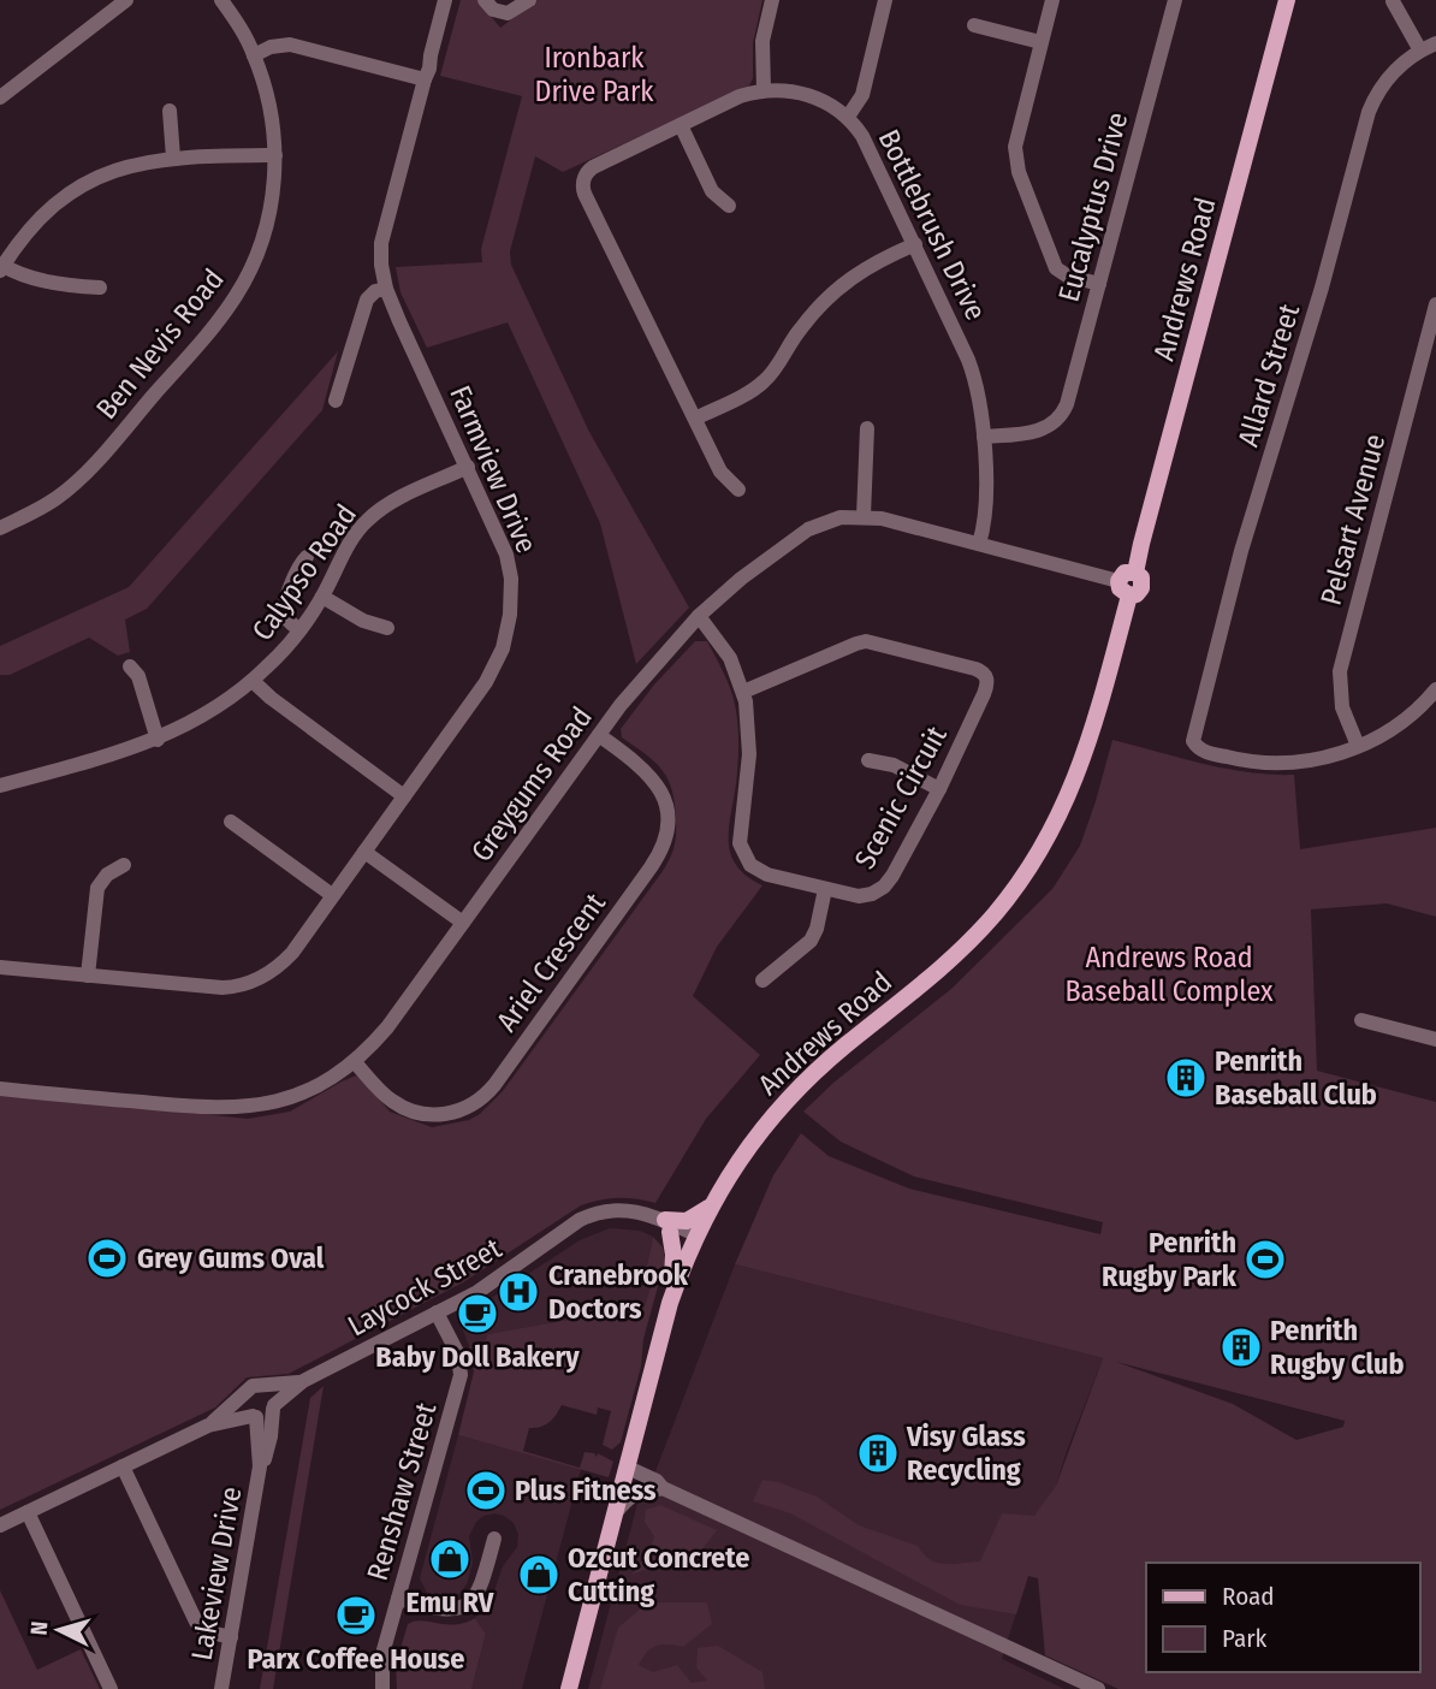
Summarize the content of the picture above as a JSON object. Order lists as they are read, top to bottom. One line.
{"streets":{"main road":["Andrews Road"],"street":["Eucalyptus Drive","Bottlebrush Drive","Ben Nevis Road","Allard Street","Farmview Drive","Pelsart Avenue","Calypso Road","Greygums Road","Scenic Circuit","Ariel Crescent","Laycock Street","Renshaw Street","Lakeview Drive"]},"crossings":[["Eucalyptus Drive","Bottlebrush Drive"],["Bottlebrush Drive","Greygums Road"],["Andrews Road","Greygums Road"],["Andrews Road","Laycock Street"],["Allard Street","Pelsart Avenue"],["Farmview Drive","Calypso Road"],["Greygums Road","Scenic Circuit"],["Greygums Road","Ariel Crescent"],["Laycock Street","Renshaw Street"],["Laycock Street","Lakeview Drive"]],"parks":["Ironbark Drive Park","Andrews Road Baseball Complex"],"places":{"building":["Penrith Baseball Club","Penrith Rugby Club","Visy Glass Recycling"],"sports":["Grey Gums Oval","Penrith Rugby Park","Plus Fitness"],"hospital":["Cranebrook Doctors"],"cafe":["Baby Doll Bakery","Parx Coffee House"],"shop":["Emu RV","OzCut Concrete Cutting"]},"legend":["Road","Park"],"north":"left"}
